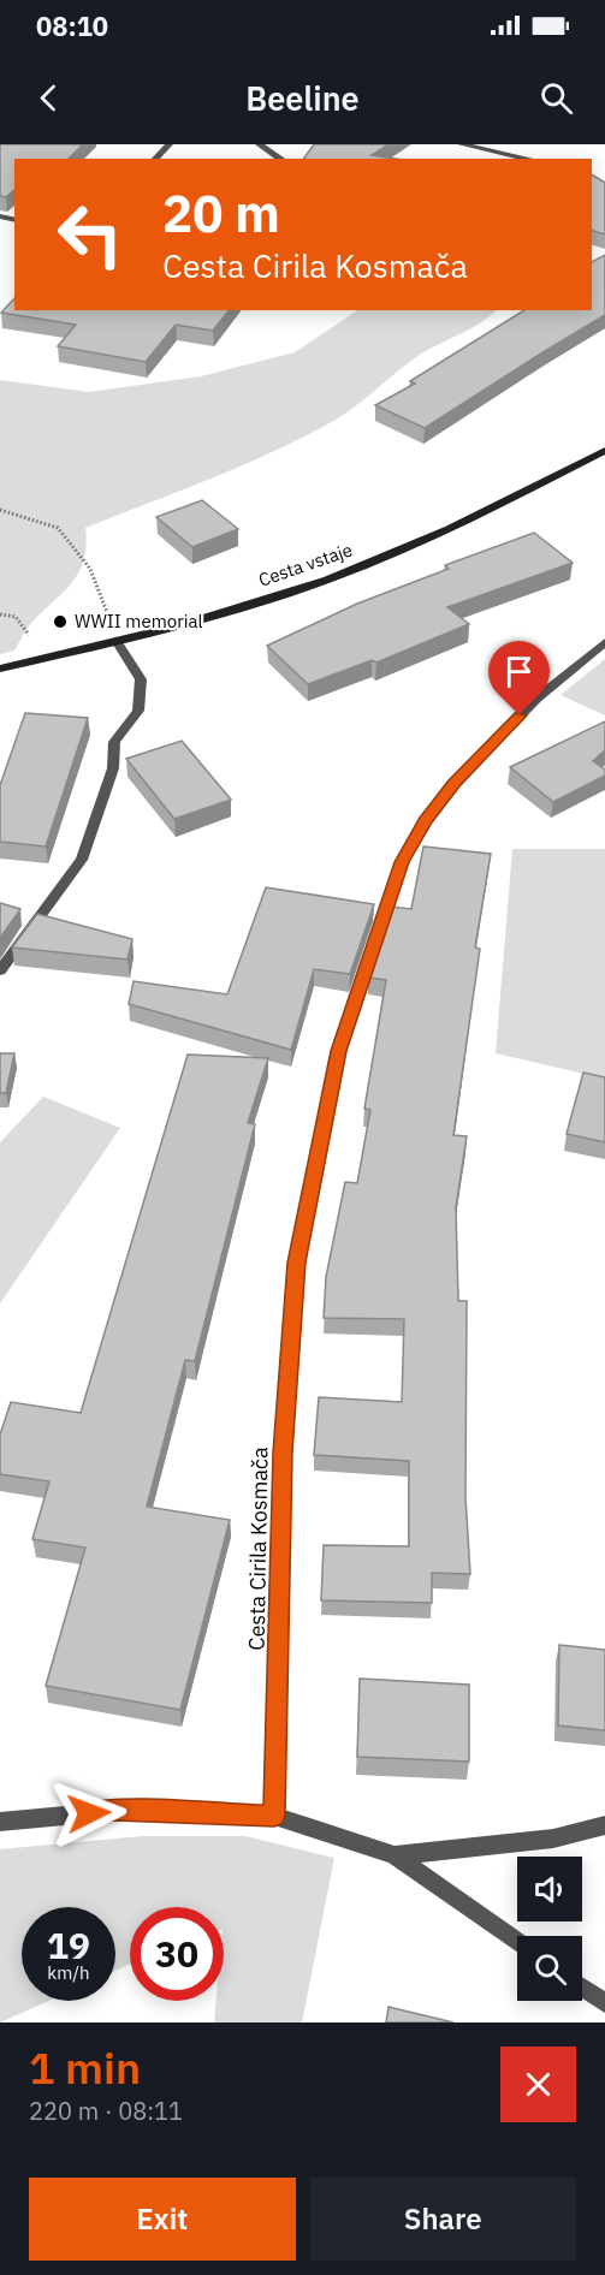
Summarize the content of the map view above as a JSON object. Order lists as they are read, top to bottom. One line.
{"streets":{"main road":["Cesta vstaje"],"street":["Cesta Cirila Kosmača"]},"places":["WWII memorial"],"page":{"status":"08:10","header":"Beeline","turn":["20 m","Cesta Cirila Kosmača"],"speed":"19 km/h","limit":"30","heading":["1 min","220 m · 08:11"],"buttons":["Exit","Share"]}}
